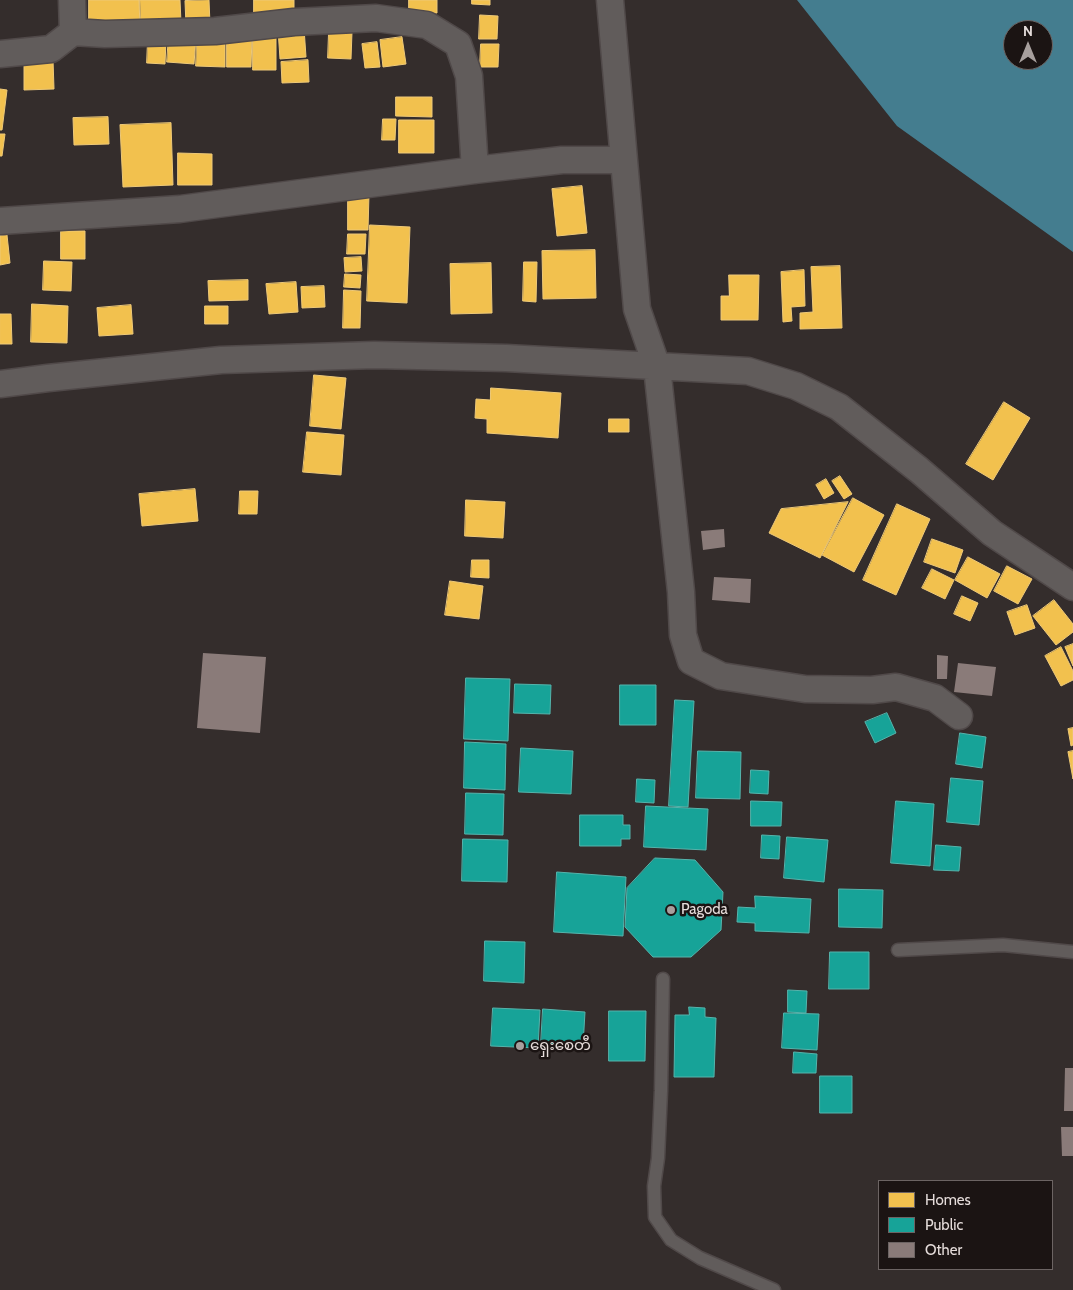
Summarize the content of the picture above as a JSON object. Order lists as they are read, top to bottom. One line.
{"places":["Pagoda","ရှေးစေတီ"],"legend":["Homes","Public","Other"],"north":"top"}
